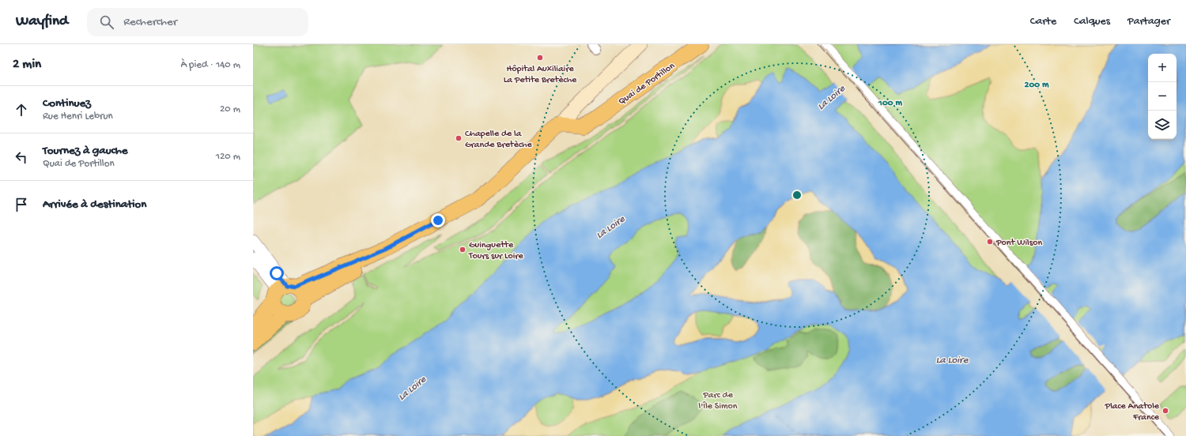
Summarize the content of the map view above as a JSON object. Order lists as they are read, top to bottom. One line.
{"streets":{"main road":["Quai de Portillon"]},"water":["La Loire"],"parks":["Parc de l'Île Simon"],"places":["Hôpital Auxiliaire La Petite Bretèche","Chapelle de la Grande Bretèche","Pont Wilson","Guinguette Tours sur Loire","Place Anatole France"],"page":{"header":"Wayfind","search":"Rechercher","nav":["Carte","Calques","Partager"],"heading":["2 min","À pied · 140 m"],"map_buttons":["+","−"],"list":[["Continuez","Rue Henri Lebrun","20 m"],["Tournez à gauche","Quai de Portillon","120 m"],"Arrivée à destination"]},"rings":["200 m","100 m"]}
